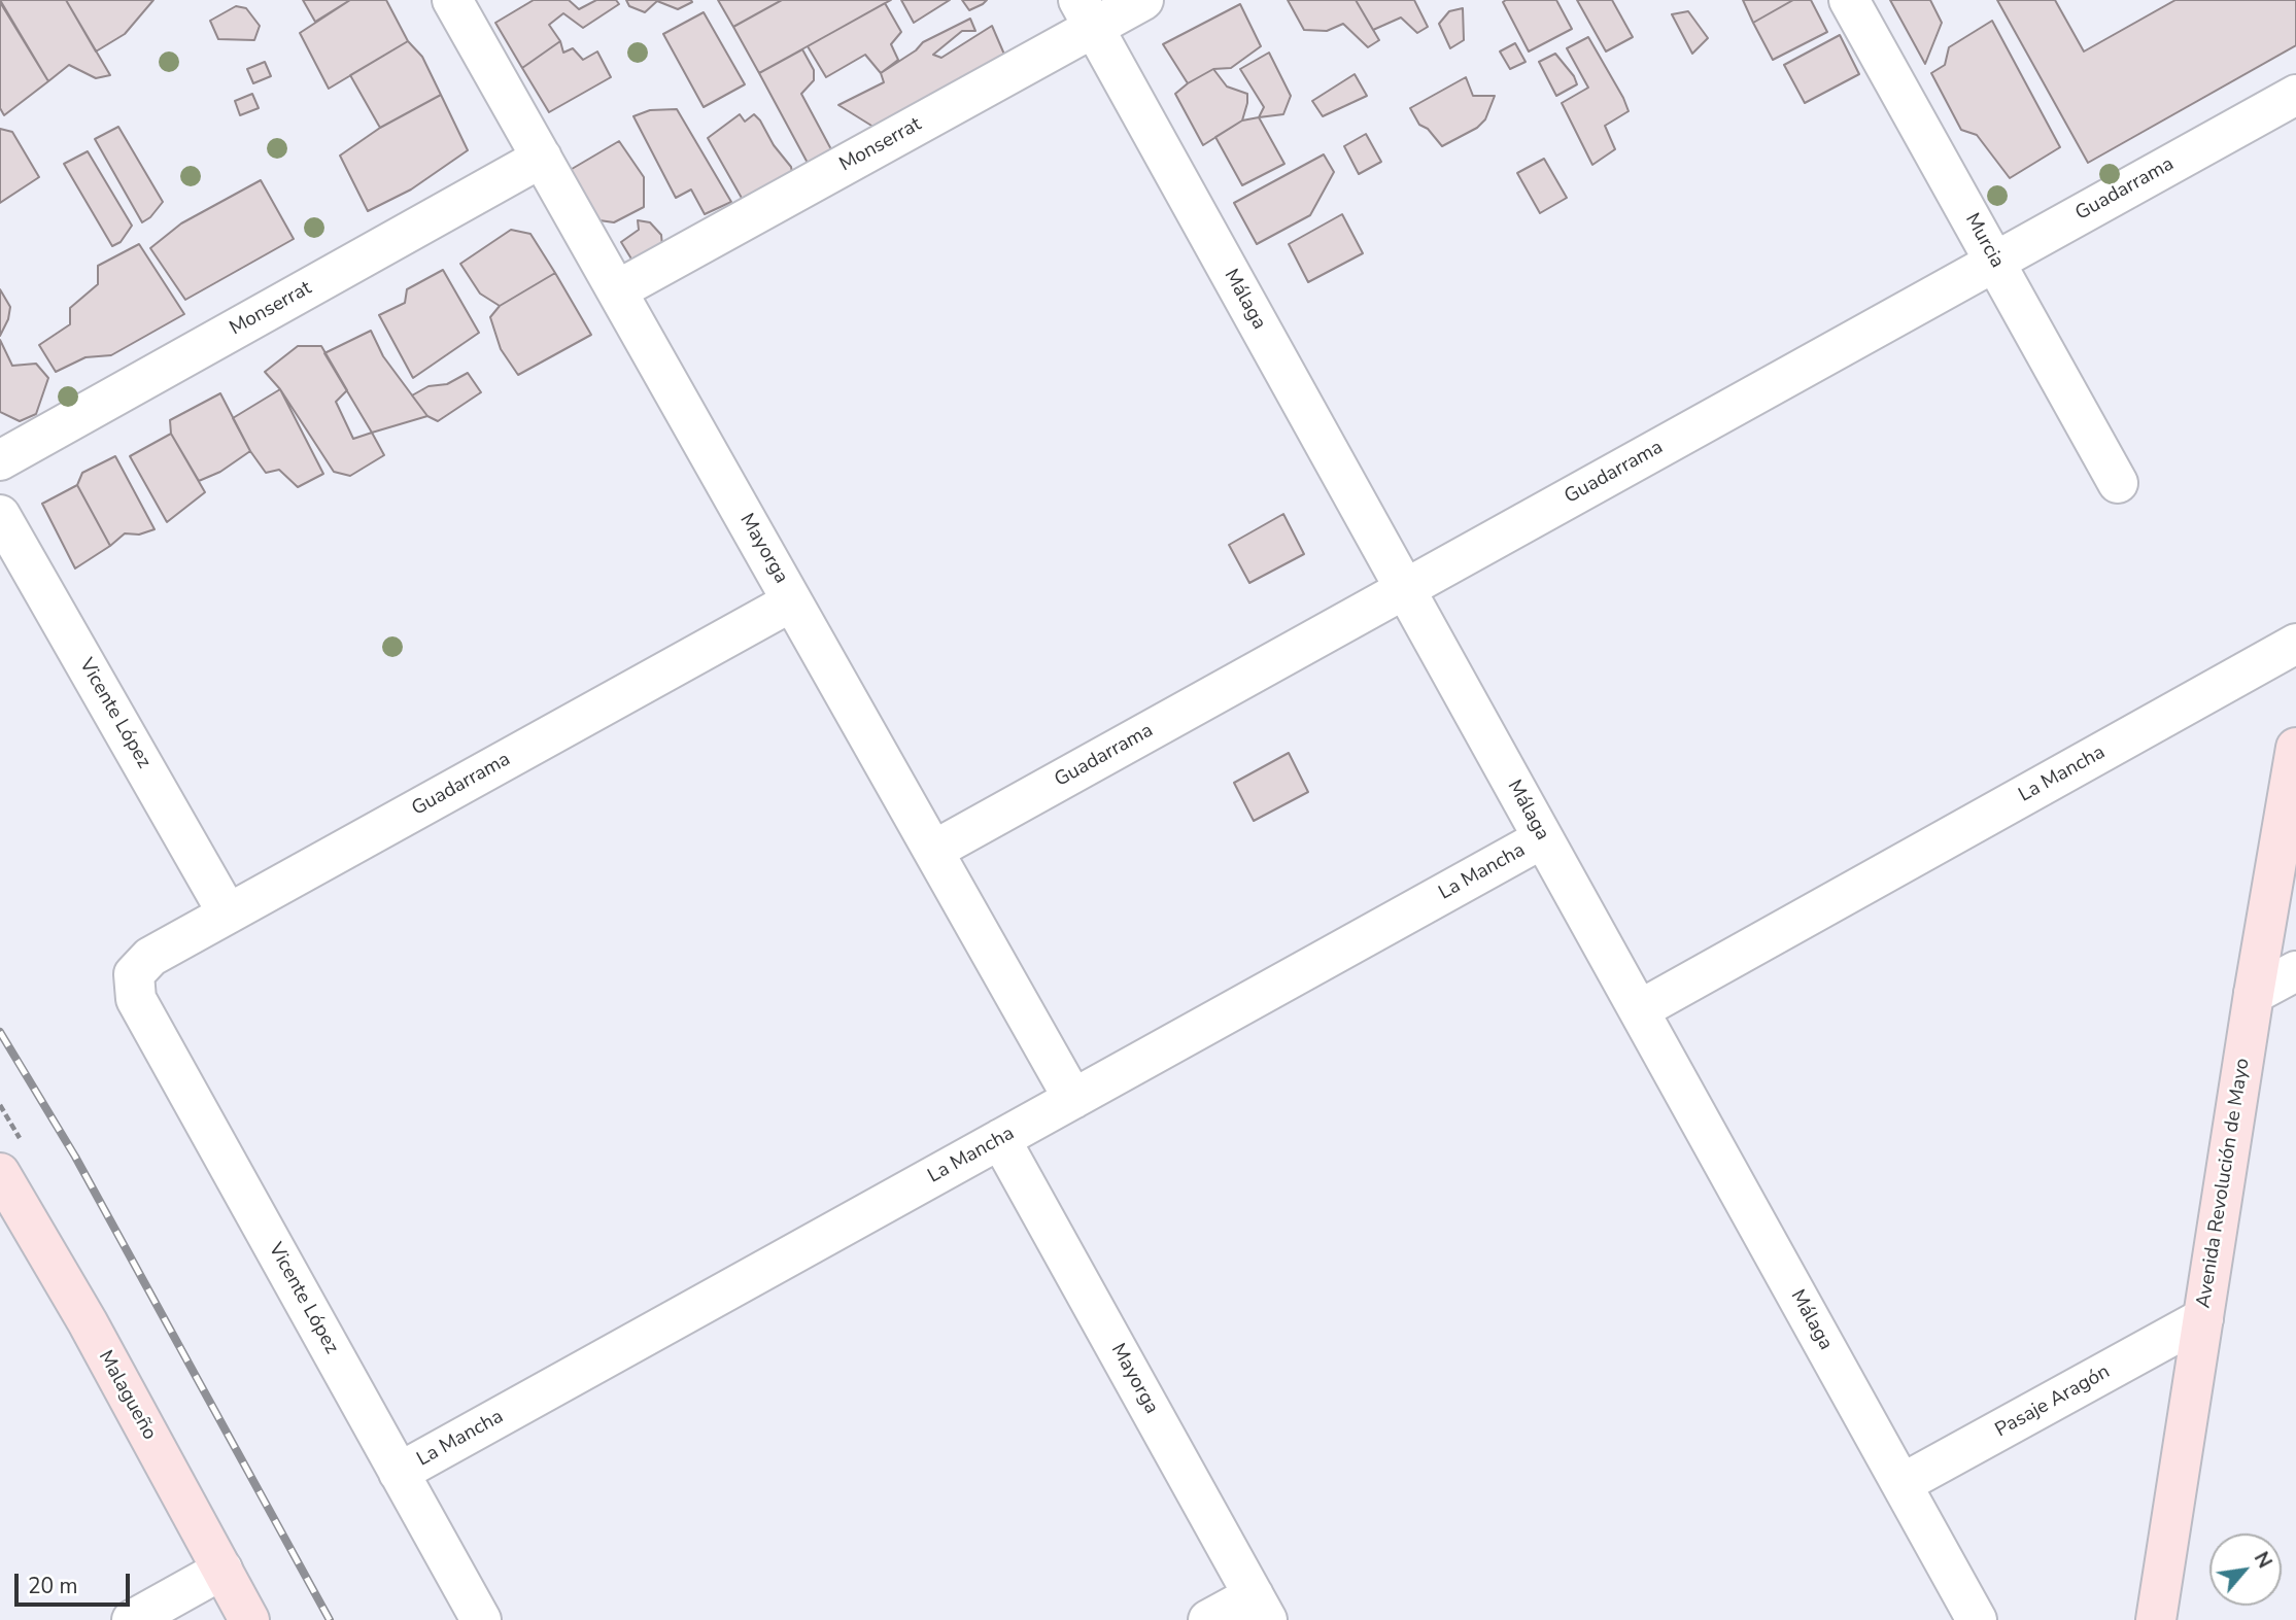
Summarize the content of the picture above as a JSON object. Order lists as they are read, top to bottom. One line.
{"streets":{"main road":["Avenida Revolución de Mayo","Malagueño"],"street":["Monserrat","Guadarrama","Murcia","Málaga","Mayorga","Vicente López","La Mancha","Pasaje Aragón"]},"crossings":[["Monserrat","Málaga"],["Monserrat","Mayorga"],["Guadarrama","Murcia"],["Guadarrama","Málaga"],["Guadarrama","Mayorga"],["Guadarrama","Vicente López"],["Málaga","La Mancha"],["Málaga","Pasaje Aragón"],["Mayorga","La Mancha"],["Vicente López","La Mancha"],["Avenida Revolución de Mayo","Pasaje Aragón"]],"scale_bar":"20 m","north":"top right"}
